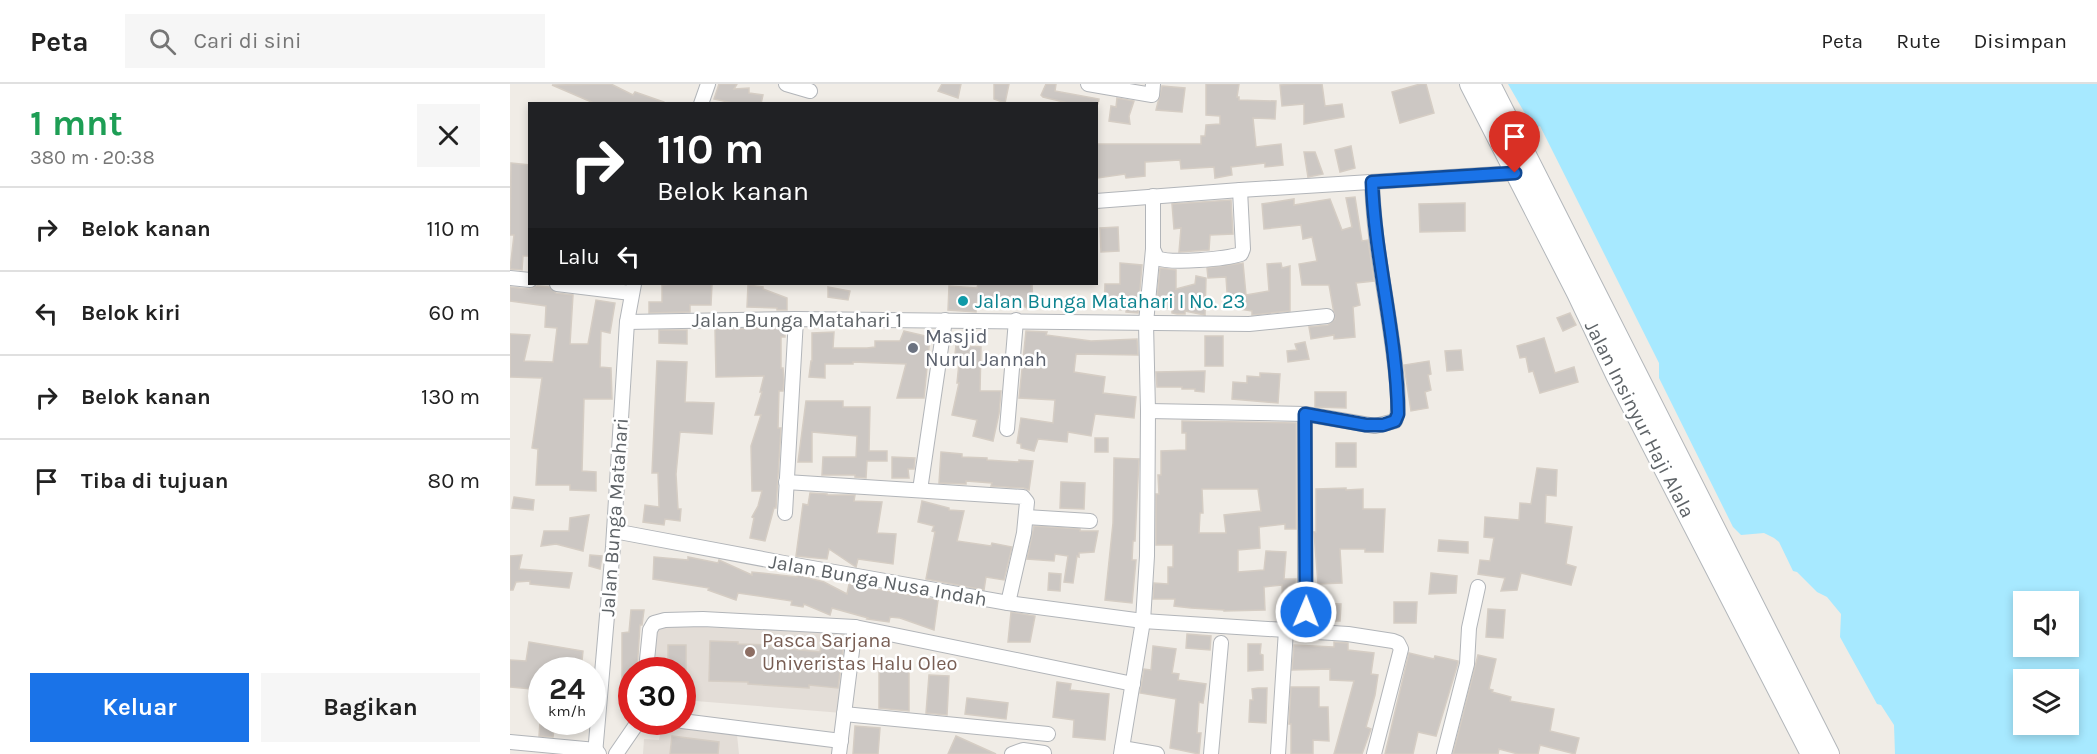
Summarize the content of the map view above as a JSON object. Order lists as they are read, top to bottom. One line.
{"streets":{"main road":["Jalan Insinyur Haji Alala"],"street":["Jalan Bunga Matahari 1","Jalan Bunga Matahari","Jalan Bunga Nusa Indah"]},"crossings":[["Jalan Bunga Matahari 1","Jalan Bunga Matahari"],["Jalan Bunga Matahari","Jalan Bunga Nusa Indah"]],"places":["Jalan Bunga Matahari I No. 23","Masjid Nurul Jannah","Pasca Sarjana Univeristas Halu Oleo"],"page":{"header":"Peta","search":"Cari di sini","nav":["Peta","Rute","Disimpan"],"heading":["1 mnt","380 m · 20:38"],"turn":["110 m","Belok kanan"],"list":[{"name":"Belok kanan","value":"110 m"},{"name":"Belok kiri","value":"60 m"},{"name":"Belok kanan","value":"130 m"},{"name":"Tiba di tujuan","value":"80 m"}],"then":"Lalu","speed":"24 km/h","limit":"30","buttons":["Keluar","Bagikan"]}}
